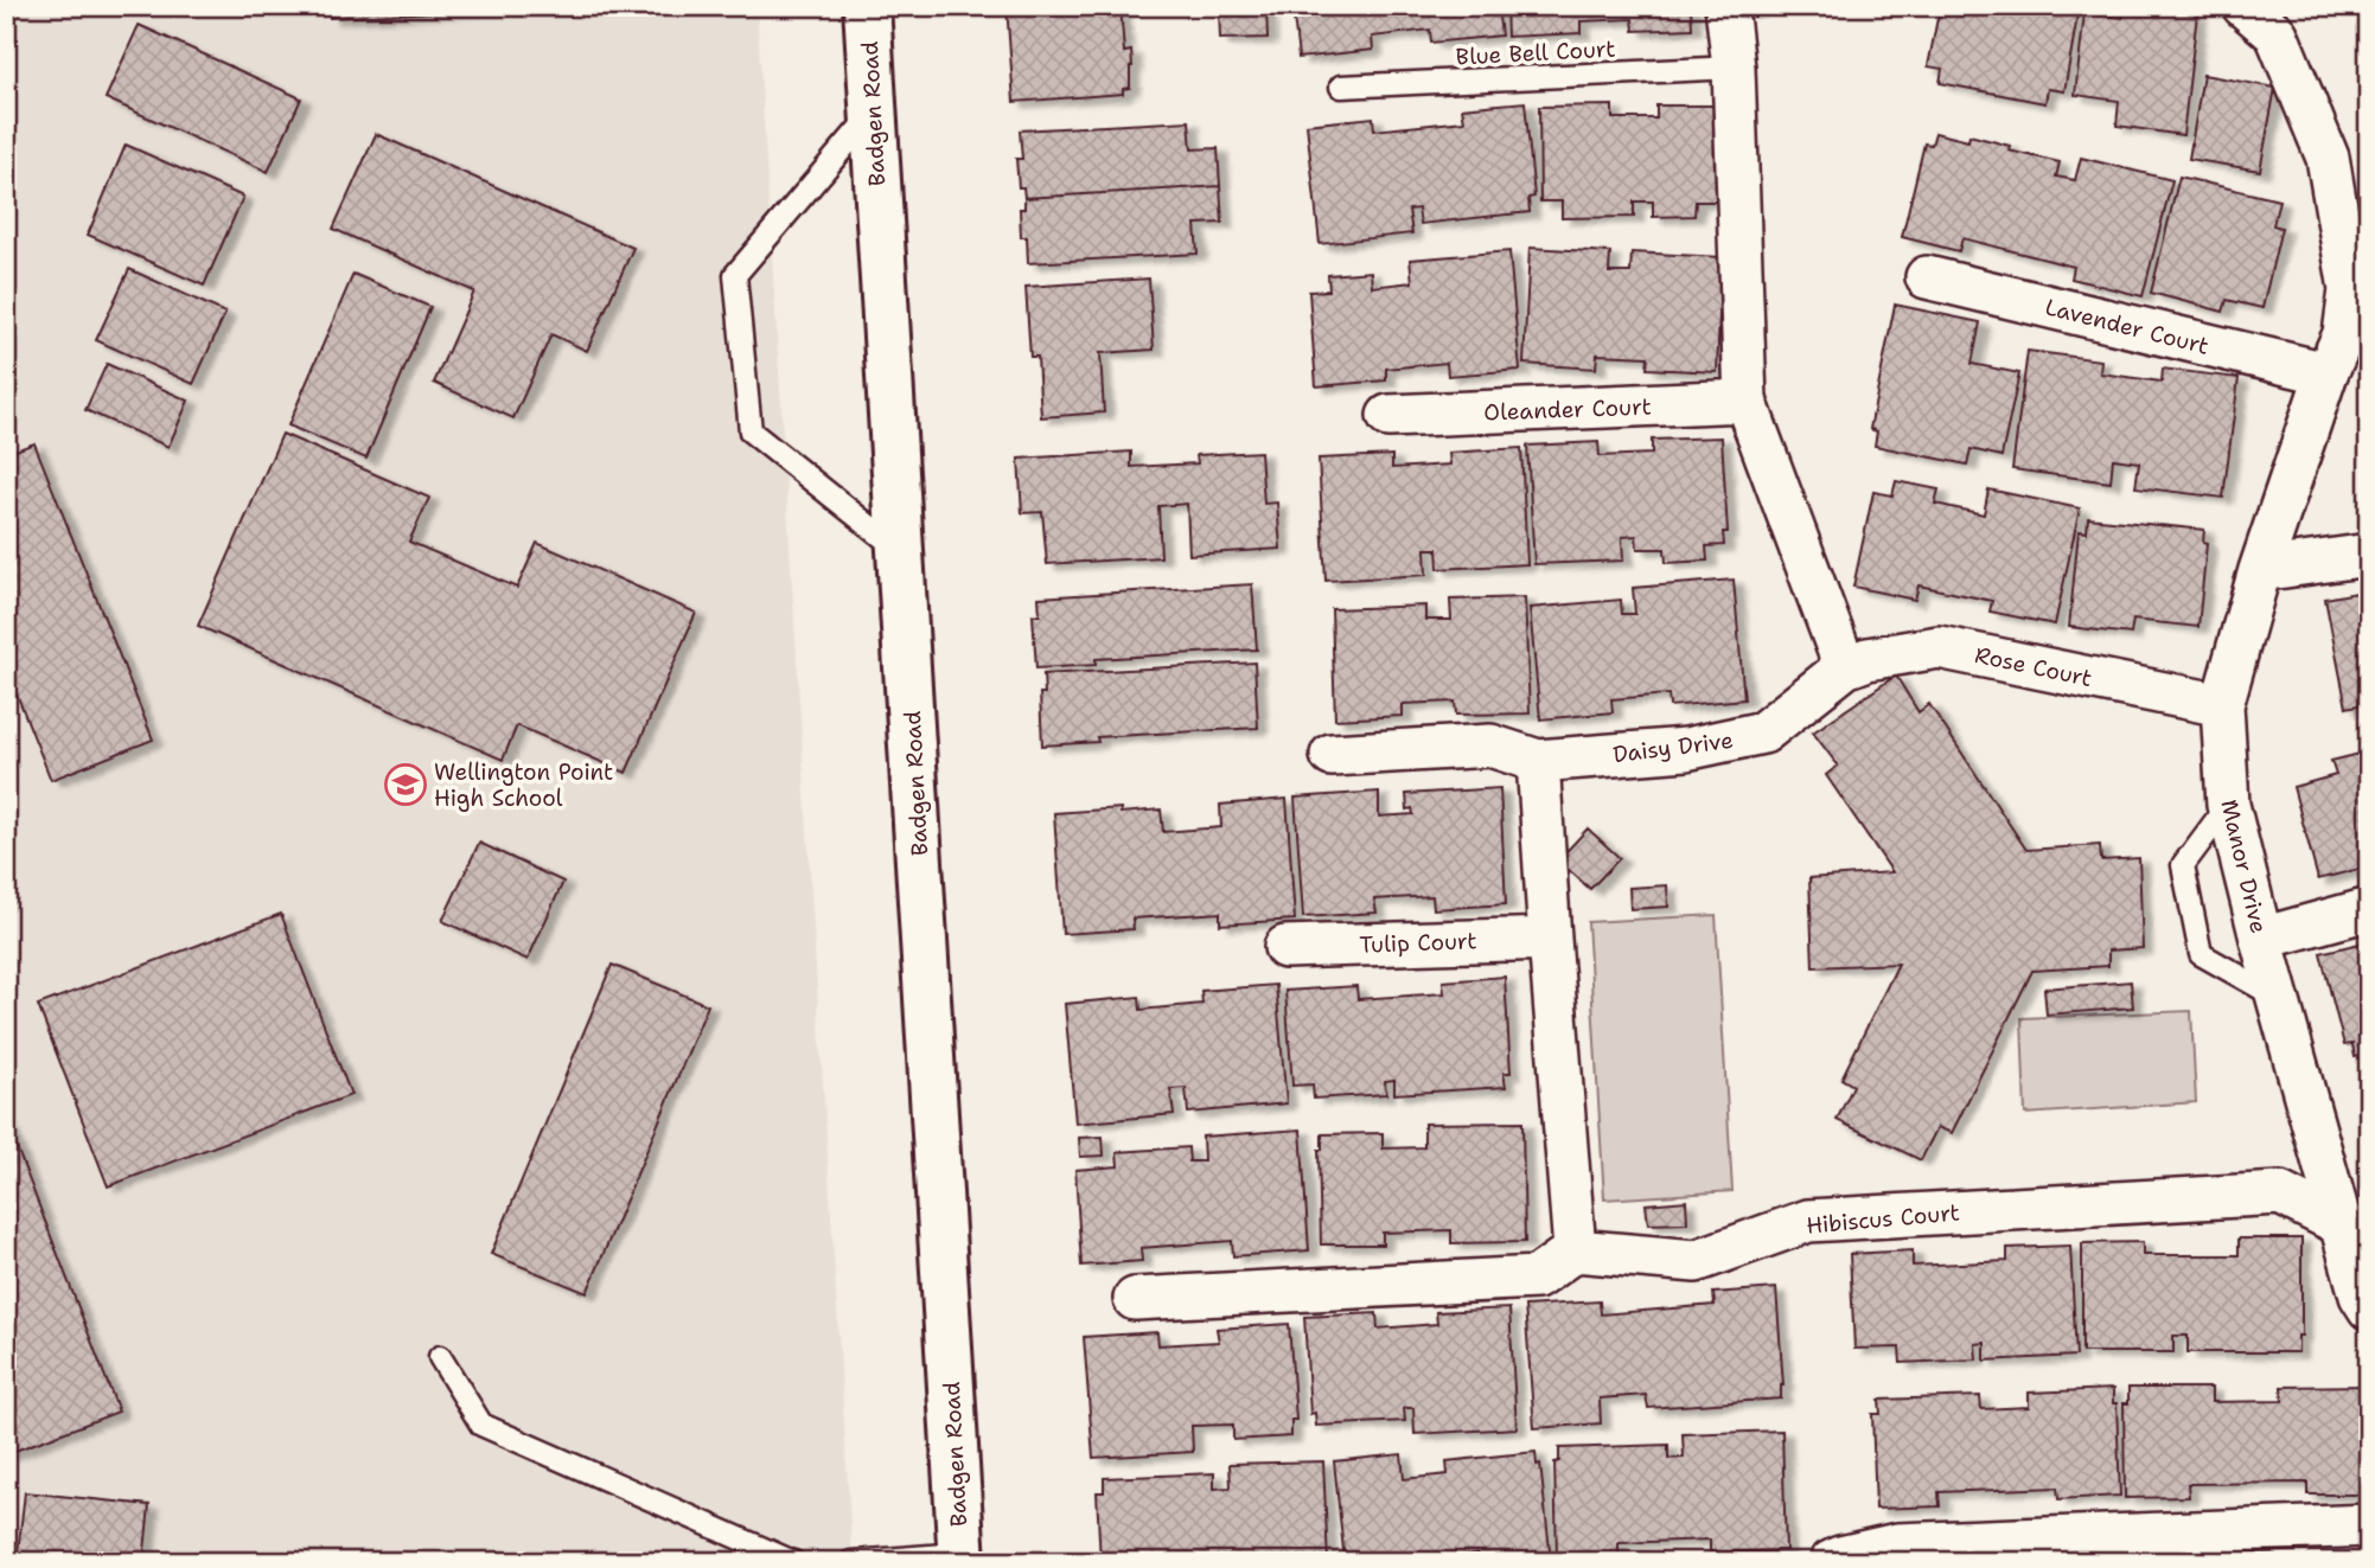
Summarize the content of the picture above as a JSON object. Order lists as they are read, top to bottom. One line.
{"streets":{"street":["Badgen Road","Lavender Court","Oleander Court","Rose Court","Daisy Drive","Manor Drive","Tulip Court","Hibiscus Court"],"lane":["Blue Bell Court"]},"crossings":[["Lavender Court","Manor Drive"],["Rose Court","Daisy Drive"],["Rose Court","Manor Drive"],["Manor Drive","Hibiscus Court"]],"places":{"school or university":["Wellington Point High School"]}}
